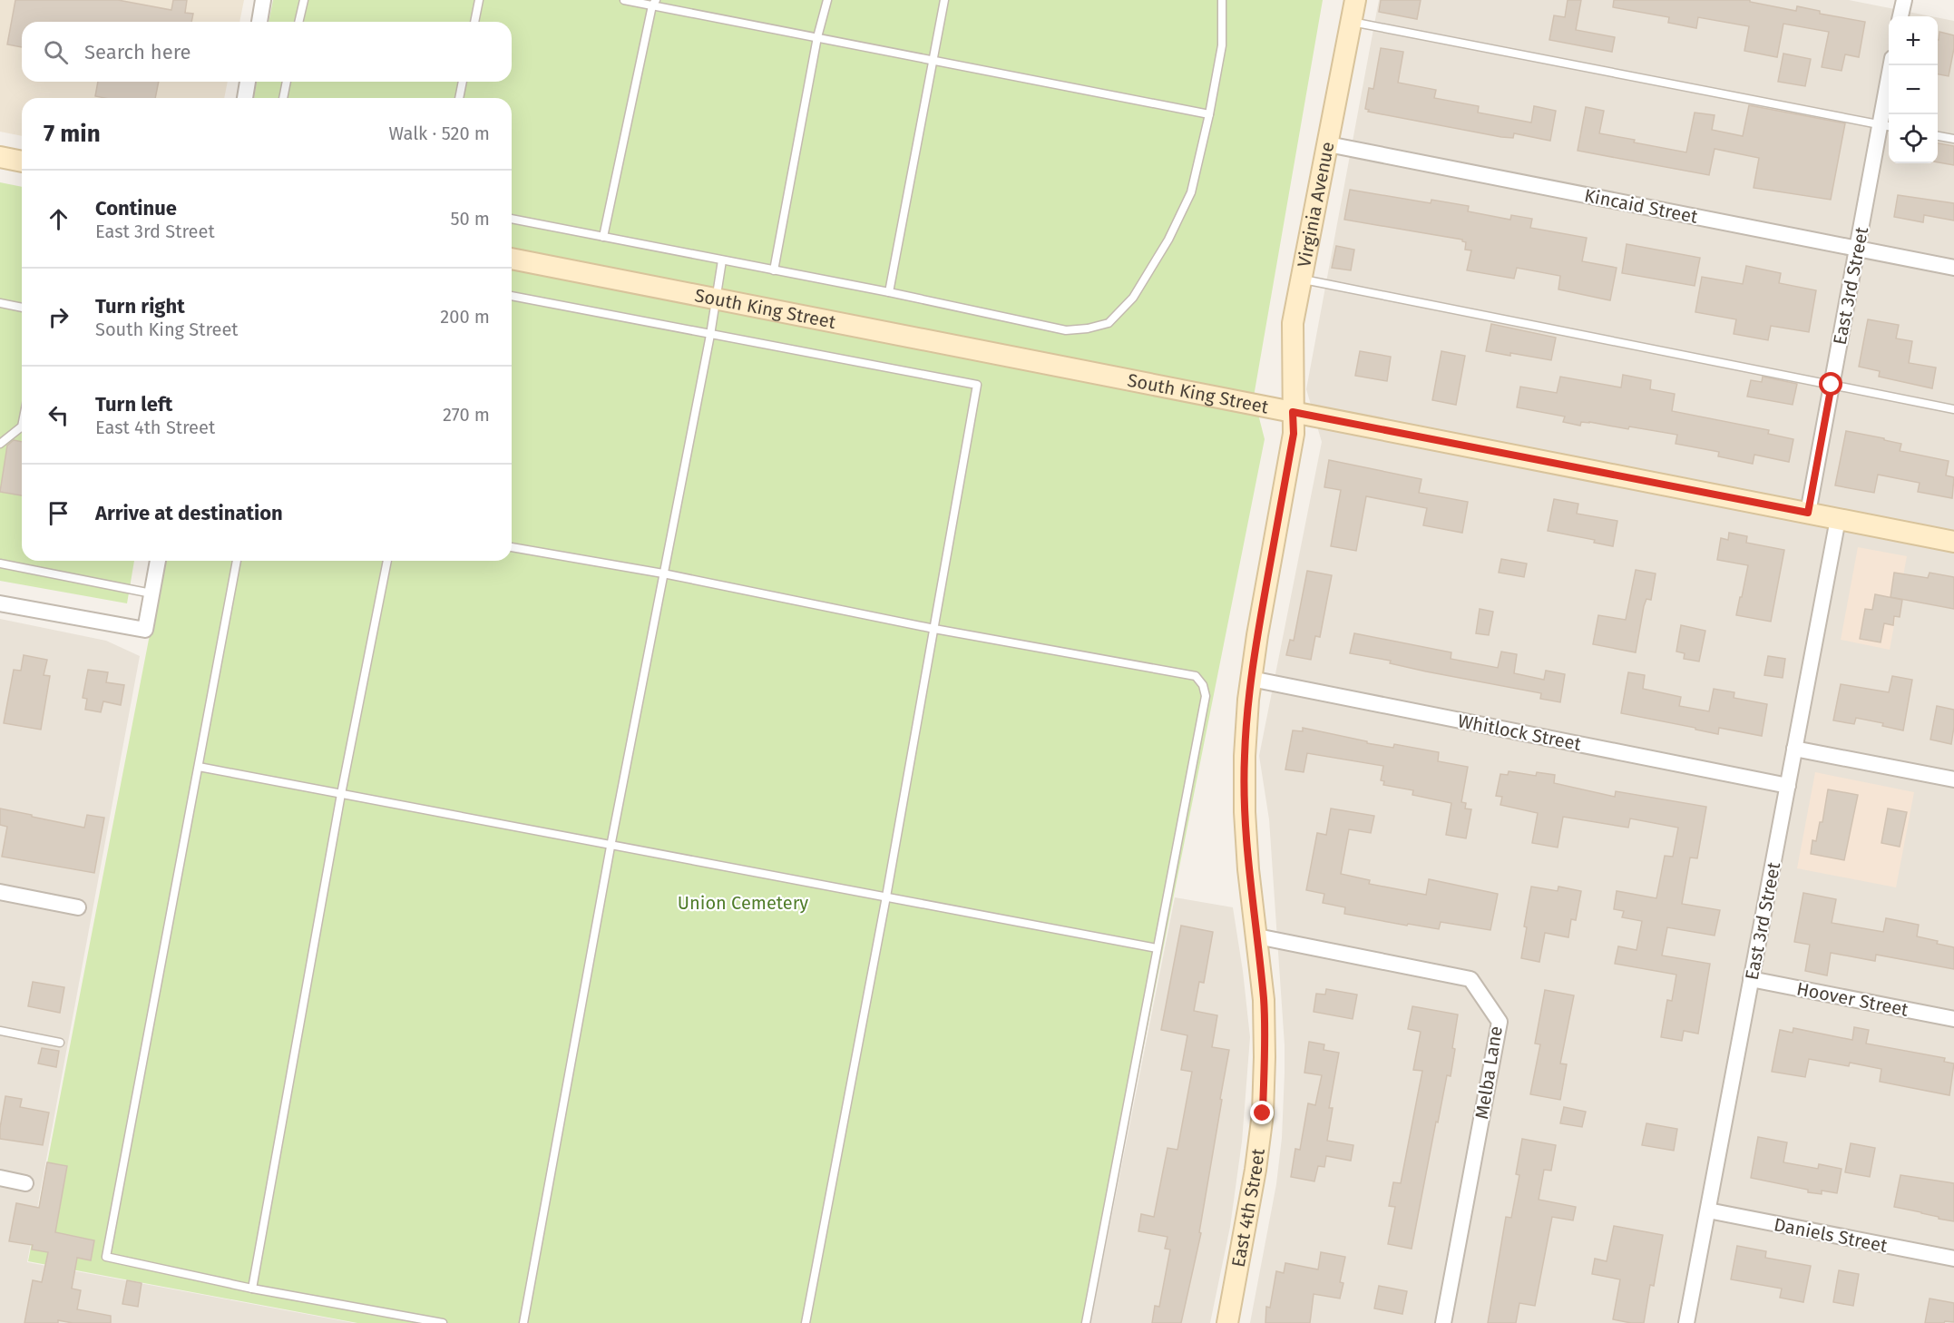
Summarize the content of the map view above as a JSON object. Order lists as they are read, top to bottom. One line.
{"streets":{"street":["Virginia Avenue","Kincaid Street","East 3rd Street","South King Street","Whitlock Street","Hoover Street","Melba Lane","East 4th Street","Daniels Street"]},"crossings":[["Virginia Avenue","Kincaid Street"],["Virginia Avenue","South King Street"],["Virginia Avenue","East 4th Street"],["Kincaid Street","East 3rd Street"],["East 3rd Street","South King Street"],["East 3rd Street","Whitlock Street"],["East 3rd Street","Hoover Street"],["East 3rd Street","Daniels Street"],["South King Street","East 4th Street"],["Whitlock Street","East 4th Street"],["Melba Lane","East 4th Street"]],"parks":["Union Cemetery"],"page":{"map_buttons":["+","−"],"search":"Search here","heading":["7 min","Walk · 520 m"],"list":[["Continue","East 3rd Street","50 m"],["Turn right","South King Street","200 m"],["Turn left","East 4th Street","270 m"],"Arrive at destination"]}}
